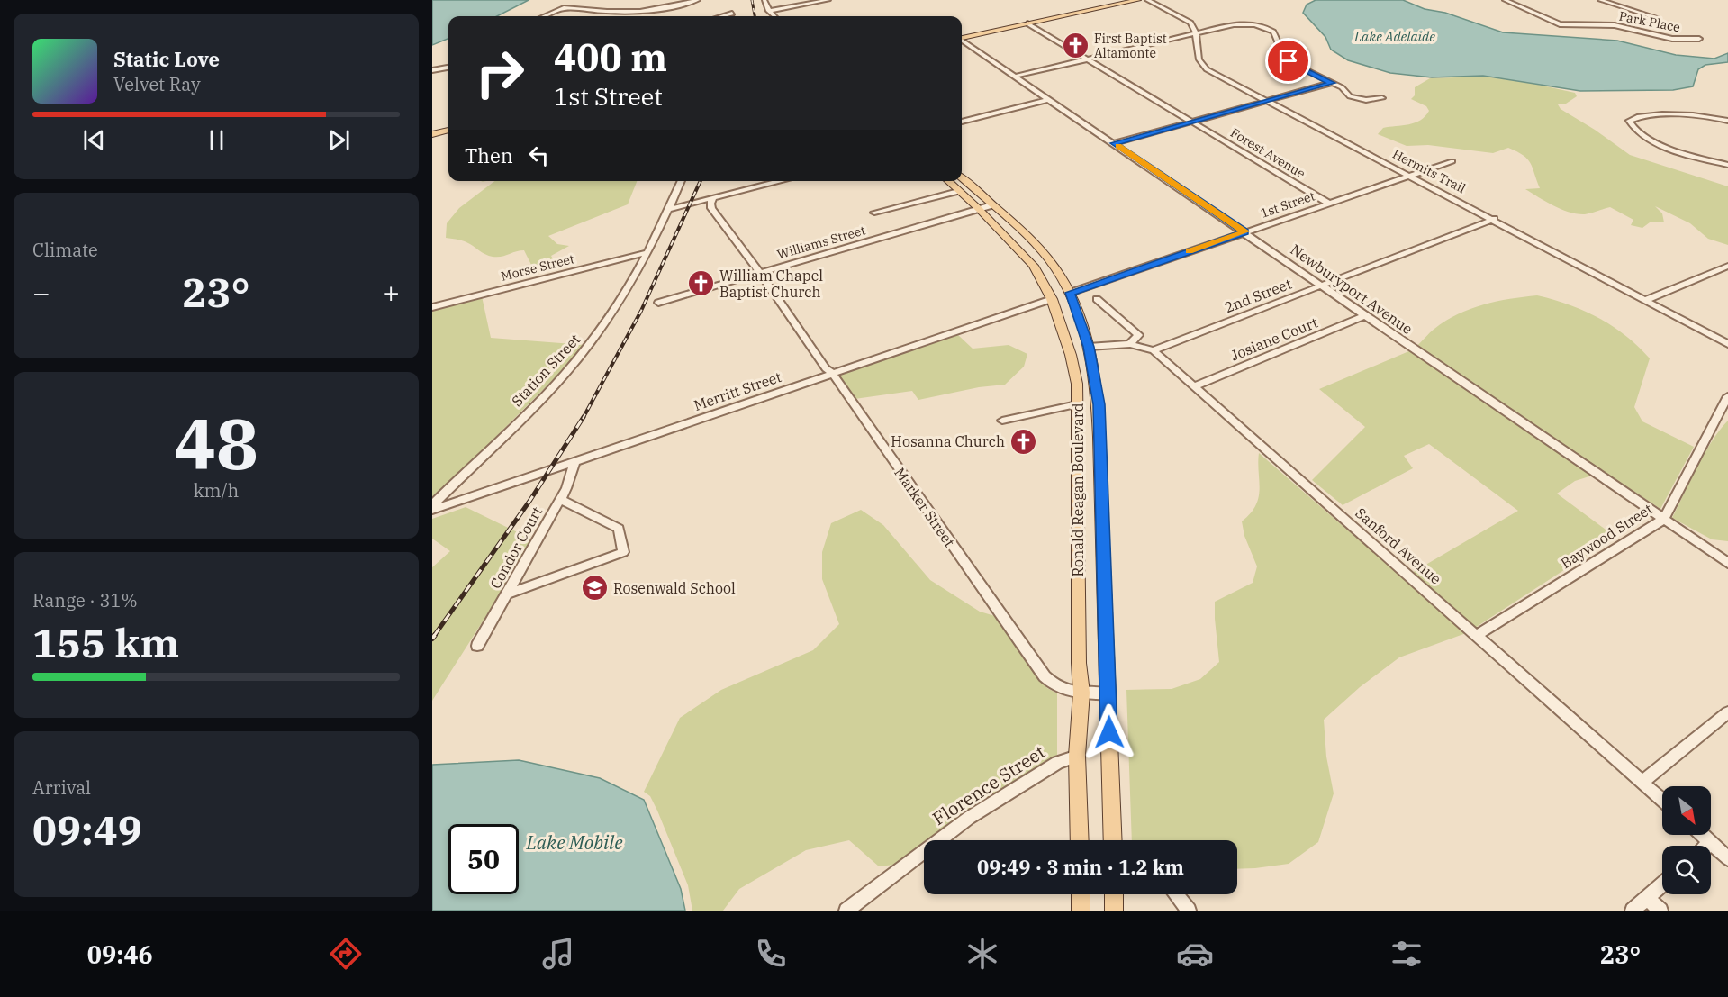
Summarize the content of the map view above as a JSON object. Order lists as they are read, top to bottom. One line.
{"streets":{"main road":["Ronald Reagan Boulevard"],"street":["Park Place","Forest Avenue","Hermits Trail","1st Street","Williams Street","Morse Street","Newburyport Avenue","2nd Street","Josiane Court","Station Street","Merritt Street","Marker Street","Baywood Street","Sanford Avenue","Condor Court","Florence Street"]},"crossings":[["Forest Avenue","1st Street"],["Hermits Trail","1st Street"],["Hermits Trail","2nd Street"],["1st Street","Newburyport Avenue"],["1st Street","Ronald Reagan Boulevard"],["Williams Street","Ronald Reagan Boulevard"],["Williams Street","Marker Street"],["Morse Street","Station Street"],["Newburyport Avenue","2nd Street"],["Newburyport Avenue","Josiane Court"],["Newburyport Avenue","Baywood Street"],["2nd Street","Sanford Avenue"],["Josiane Court","Sanford Avenue"],["Merritt Street","Ronald Reagan Boulevard"],["Merritt Street","Marker Street"],["Merritt Street","Condor Court"],["Ronald Reagan Boulevard","Marker Street"],["Ronald Reagan Boulevard","Sanford Avenue"],["Ronald Reagan Boulevard","Florence Street"],["Baywood Street","Sanford Avenue"]],"water":["Lake Adelaide","Lake Mobile"],"places":{"church":["First Baptist Altamonte","William Chapel Baptist Church","Hosanna Church"],"school or university":["Rosenwald School"]},"north":"bottom right","page":{"turn":["400 m","1st Street"],"song":["Static Love","Velvet Ray"],"then":"Then","tile":["Climate",["48","km/h"],["Range · 31%","155 km"],["Arrival","09:49"]],"heat":["−","23°","+"],"limit":"50","trip":"09:49 · 3 min · 1.2 km","tabs":["09:46","23°"]}}
